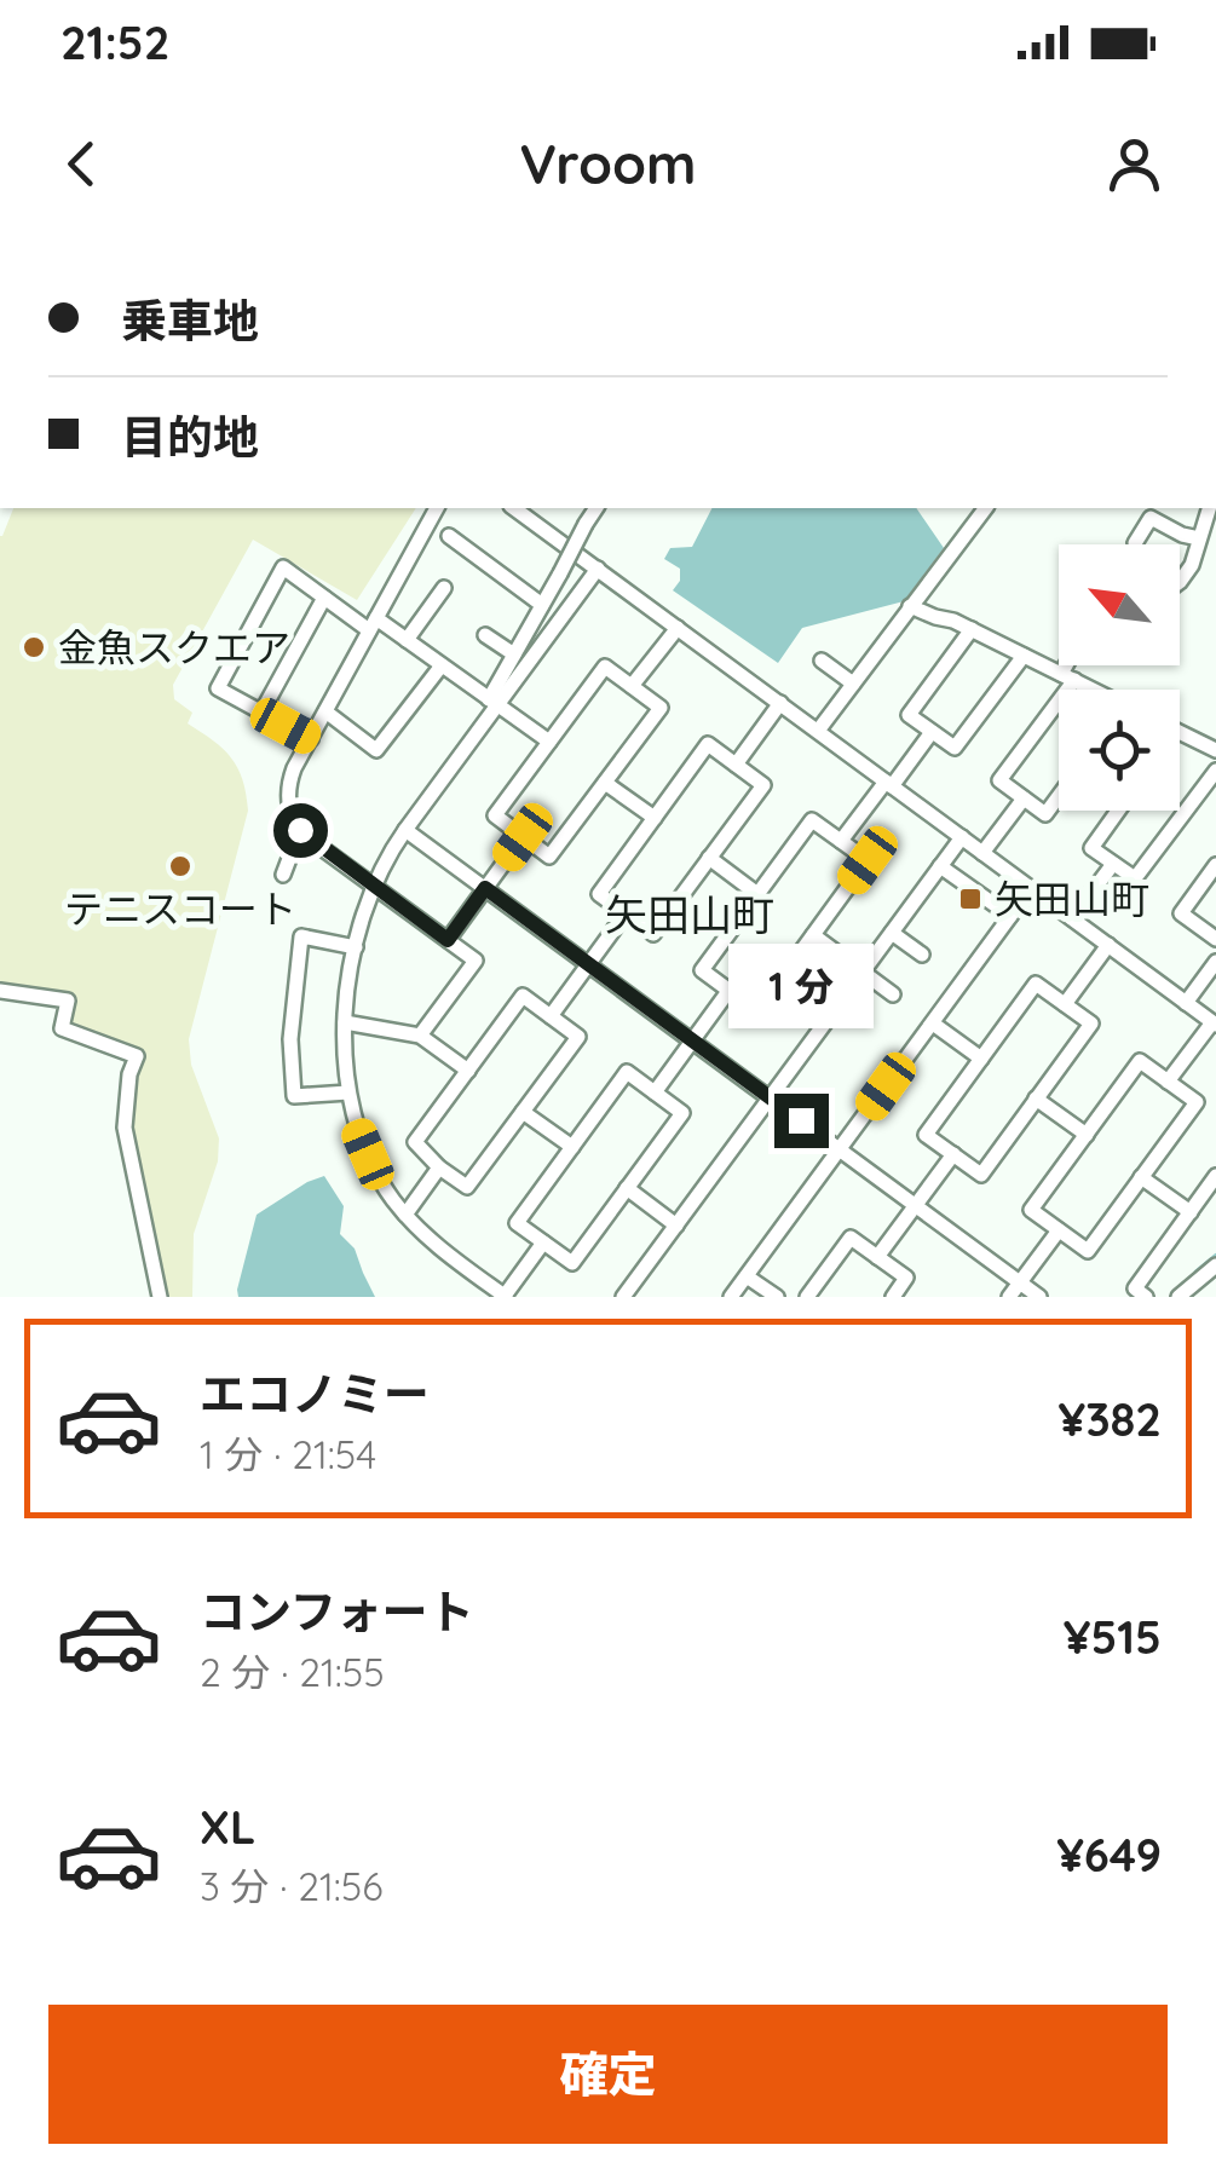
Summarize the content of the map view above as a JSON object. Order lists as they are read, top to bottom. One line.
{"districts":["矢田山町"],"places":{"other":["金魚スクエア","テニスコート"],"transit":["矢田山町"]},"north":"top left","page":{"status":"21:52","header":"Vroom","banner":["乗車地","目的地"],"bubble":"1 分","list":[{"name":"エコノミー","note":"1 分 · 21:54","value":"¥382"},{"name":"コンフォート","note":"2 分 · 21:55","value":"¥515"},{"name":"XL","note":"3 分 · 21:56","value":"¥649"}],"buttons":"確定"}}
